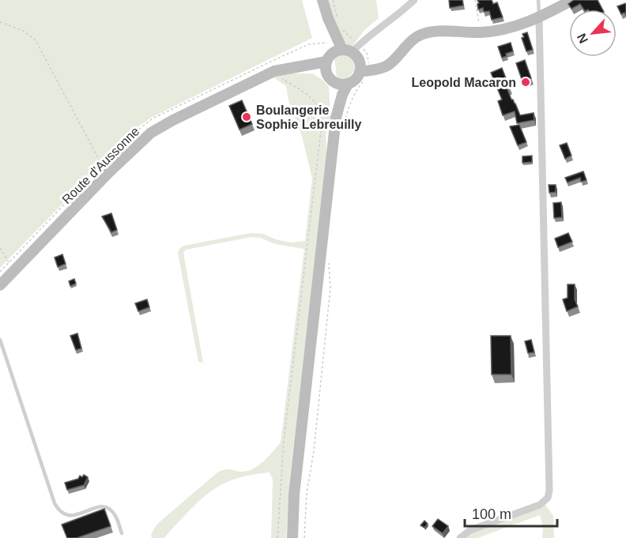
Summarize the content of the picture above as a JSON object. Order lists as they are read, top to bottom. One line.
{"streets":{"main road":["Route d'Aussonne"]},"places":["Leopold Macaron","Boulangerie Sophie Lebreuilly"],"scale_bar":"100 m","north":"bottom left"}
